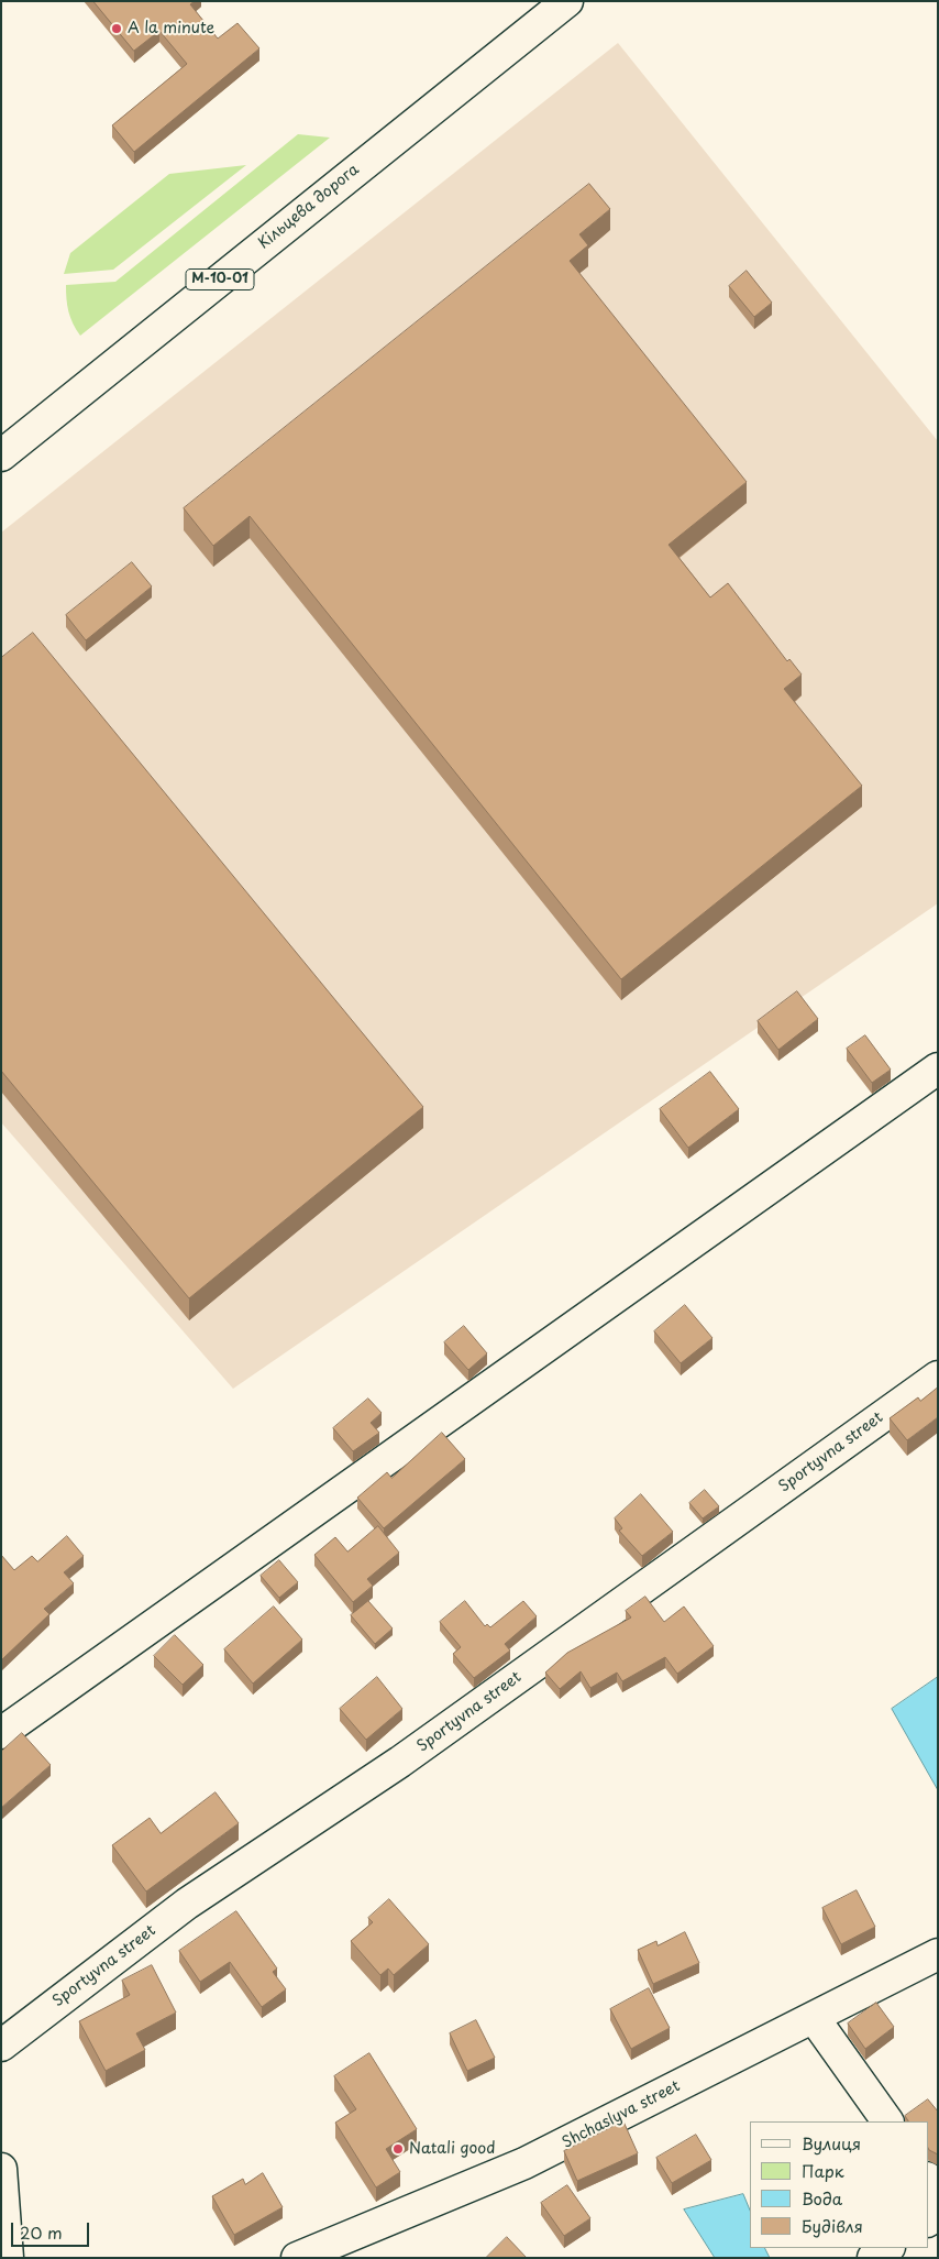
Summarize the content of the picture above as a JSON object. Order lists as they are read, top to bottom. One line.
{"streets":{"main road":["Кільцева дорога","М-10-01","Sportyvna street","Shchaslyva street"]},"places":["A la minute","Natali good"],"legend":["Вулиця","Парк","Вода","Будівля"],"scale_bar":"20 m"}
